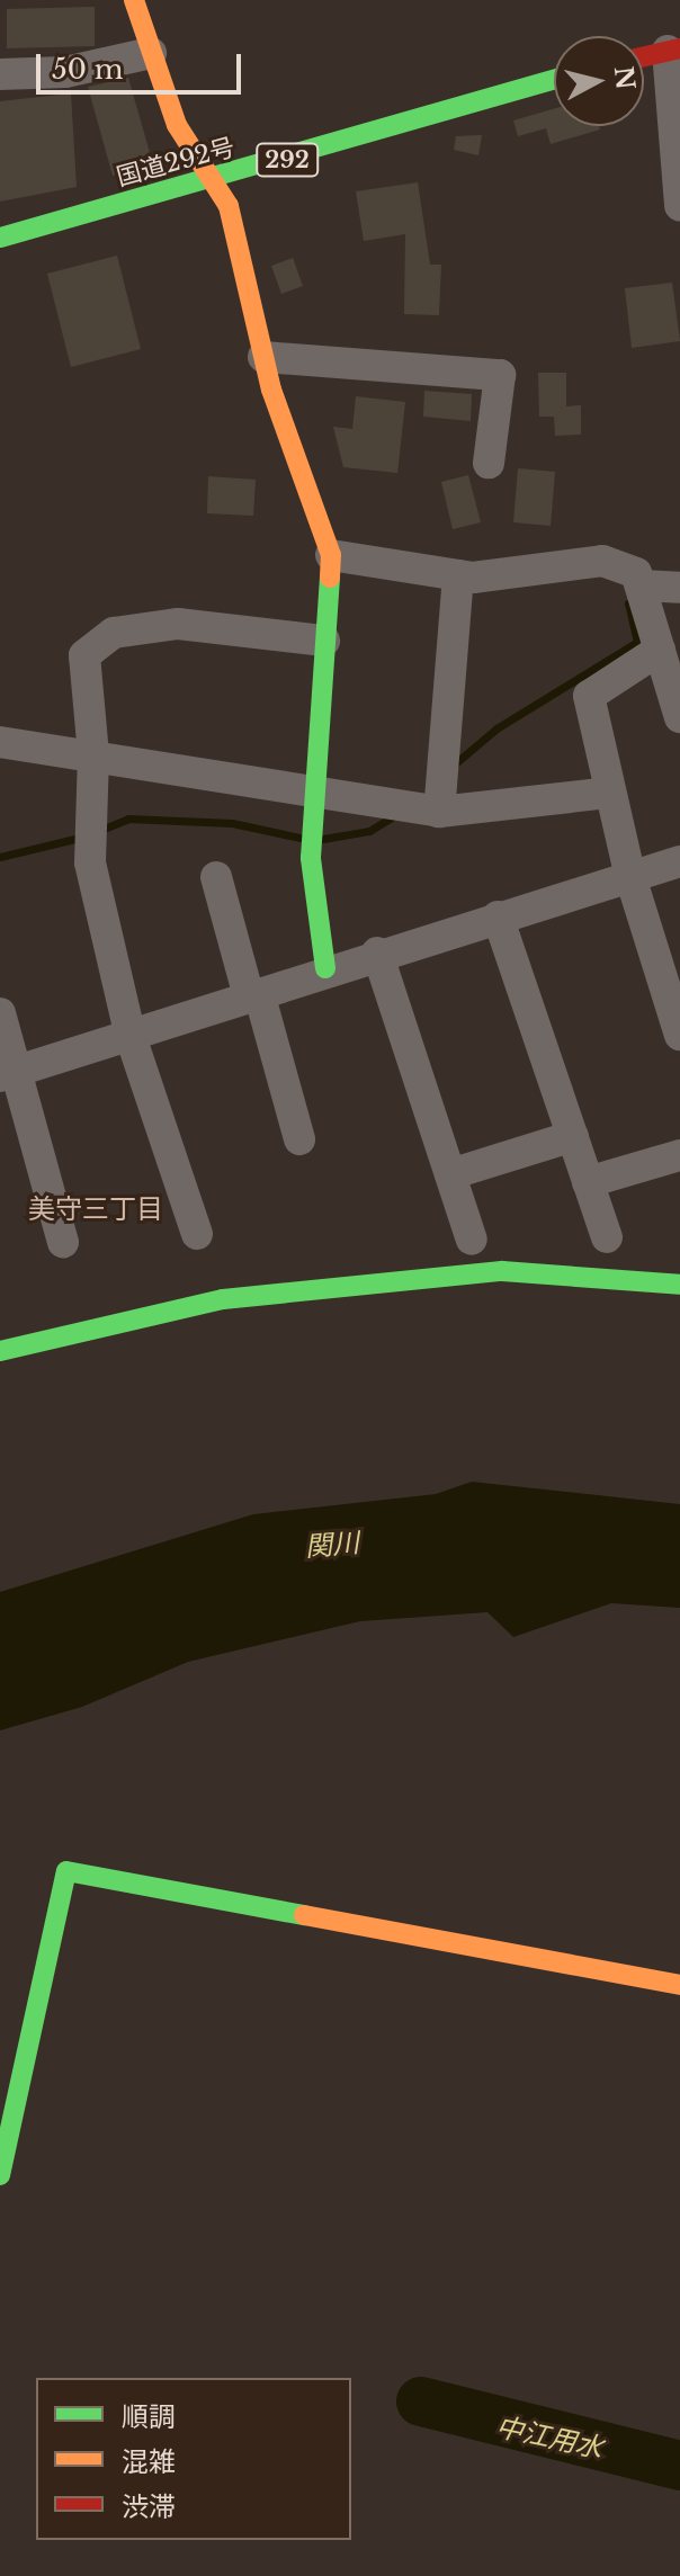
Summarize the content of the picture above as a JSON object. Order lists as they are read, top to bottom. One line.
{"streets":{"main road":["292","国道292号"]},"districts":["美守三丁目"],"water":["関川","中江用水"],"legend":["順調","混雑","渋滞"],"scale_bar":"50 m","north":"right"}
